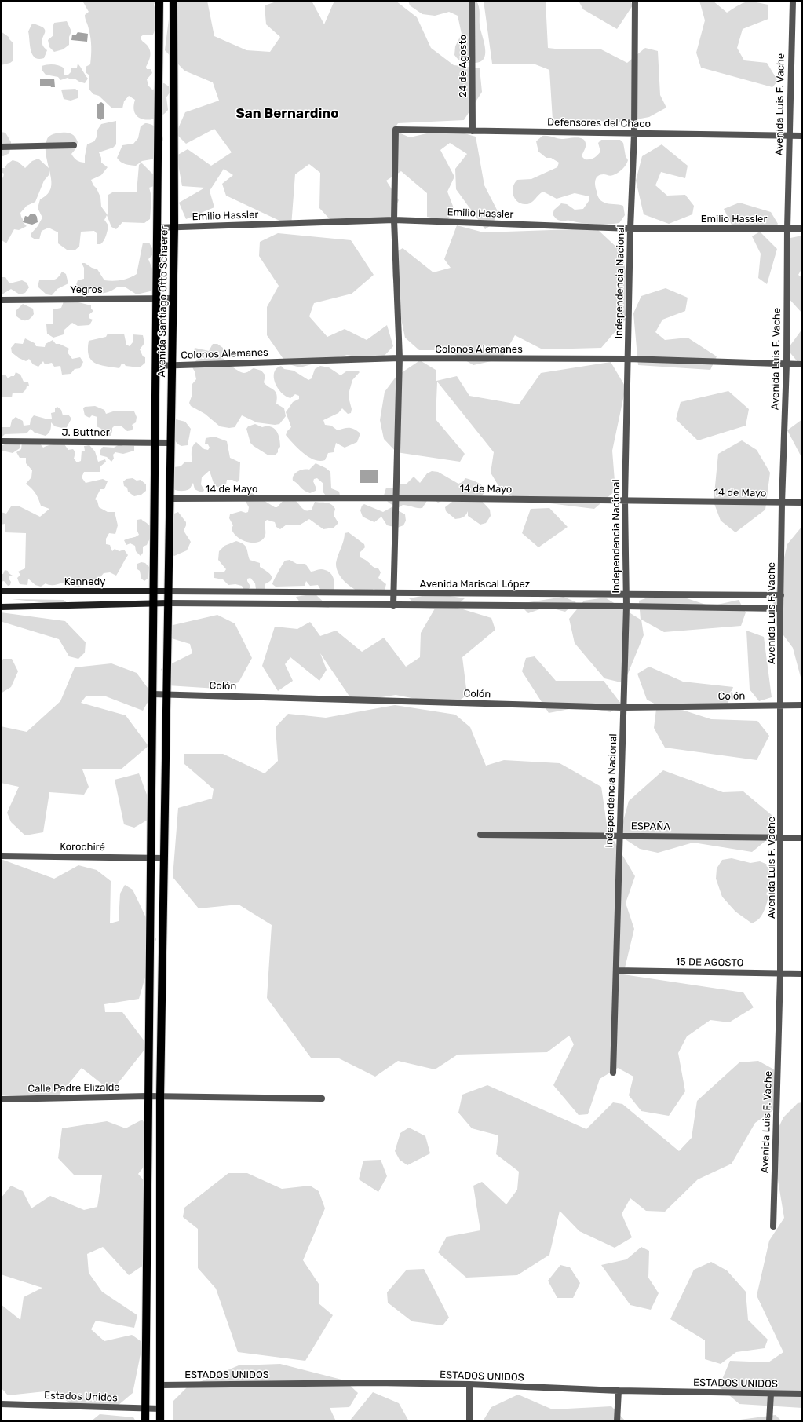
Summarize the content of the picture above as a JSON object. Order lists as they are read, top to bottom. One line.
{"streets":{"main road":["Avenida Santiago Otto Schaerer","Kennedy"],"street":["24 de Agosto","Avenida Luis F. Vache","Defensores del Chaco","Emilio Hassler","Independencia Nacional","Yegros","Colonos Alemanes","J. Buttner","14 de Mayo","Avenida Mariscal López","Colón","ESPAÑA","Korochiré","15 DE AGOSTO","Calle Padre Elizalde","ESTADOS UNIDOS","Estados Unidos"]},"crossings":[["24 de Agosto","Defensores del Chaco"],["Avenida Luis F. Vache","Defensores del Chaco"],["Avenida Luis F. Vache","Emilio Hassler"],["Avenida Luis F. Vache","Colonos Alemanes"],["Avenida Luis F. Vache","14 de Mayo"],["Avenida Luis F. Vache","Avenida Mariscal López"],["Avenida Luis F. Vache","Colón"],["Avenida Luis F. Vache","ESPAÑA"],["Avenida Luis F. Vache","15 DE AGOSTO"],["Defensores del Chaco","Emilio Hassler"],["Defensores del Chaco","Independencia Nacional"],["Emilio Hassler","Independencia Nacional"],["Emilio Hassler","Avenida Santiago Otto Schaerer"],["Independencia Nacional","Colonos Alemanes"],["Independencia Nacional","14 de Mayo"],["Independencia Nacional","Avenida Mariscal López"],["Independencia Nacional","Colón"],["Independencia Nacional","ESPAÑA"],["Independencia Nacional","15 DE AGOSTO"],["Yegros","Avenida Santiago Otto Schaerer"],["Avenida Santiago Otto Schaerer","Colonos Alemanes"],["Avenida Santiago Otto Schaerer","J. Buttner"],["Avenida Santiago Otto Schaerer","14 de Mayo"],["Avenida Santiago Otto Schaerer","Kennedy"],["Avenida Santiago Otto Schaerer","Avenida Mariscal López"],["Avenida Santiago Otto Schaerer","Colón"],["Avenida Santiago Otto Schaerer","Korochiré"],["Avenida Santiago Otto Schaerer","Calle Padre Elizalde"],["Avenida Santiago Otto Schaerer","ESTADOS UNIDOS"],["Avenida Santiago Otto Schaerer","Estados Unidos"],["Kennedy","Avenida Mariscal López"]],"districts":["San Bernardino"]}
